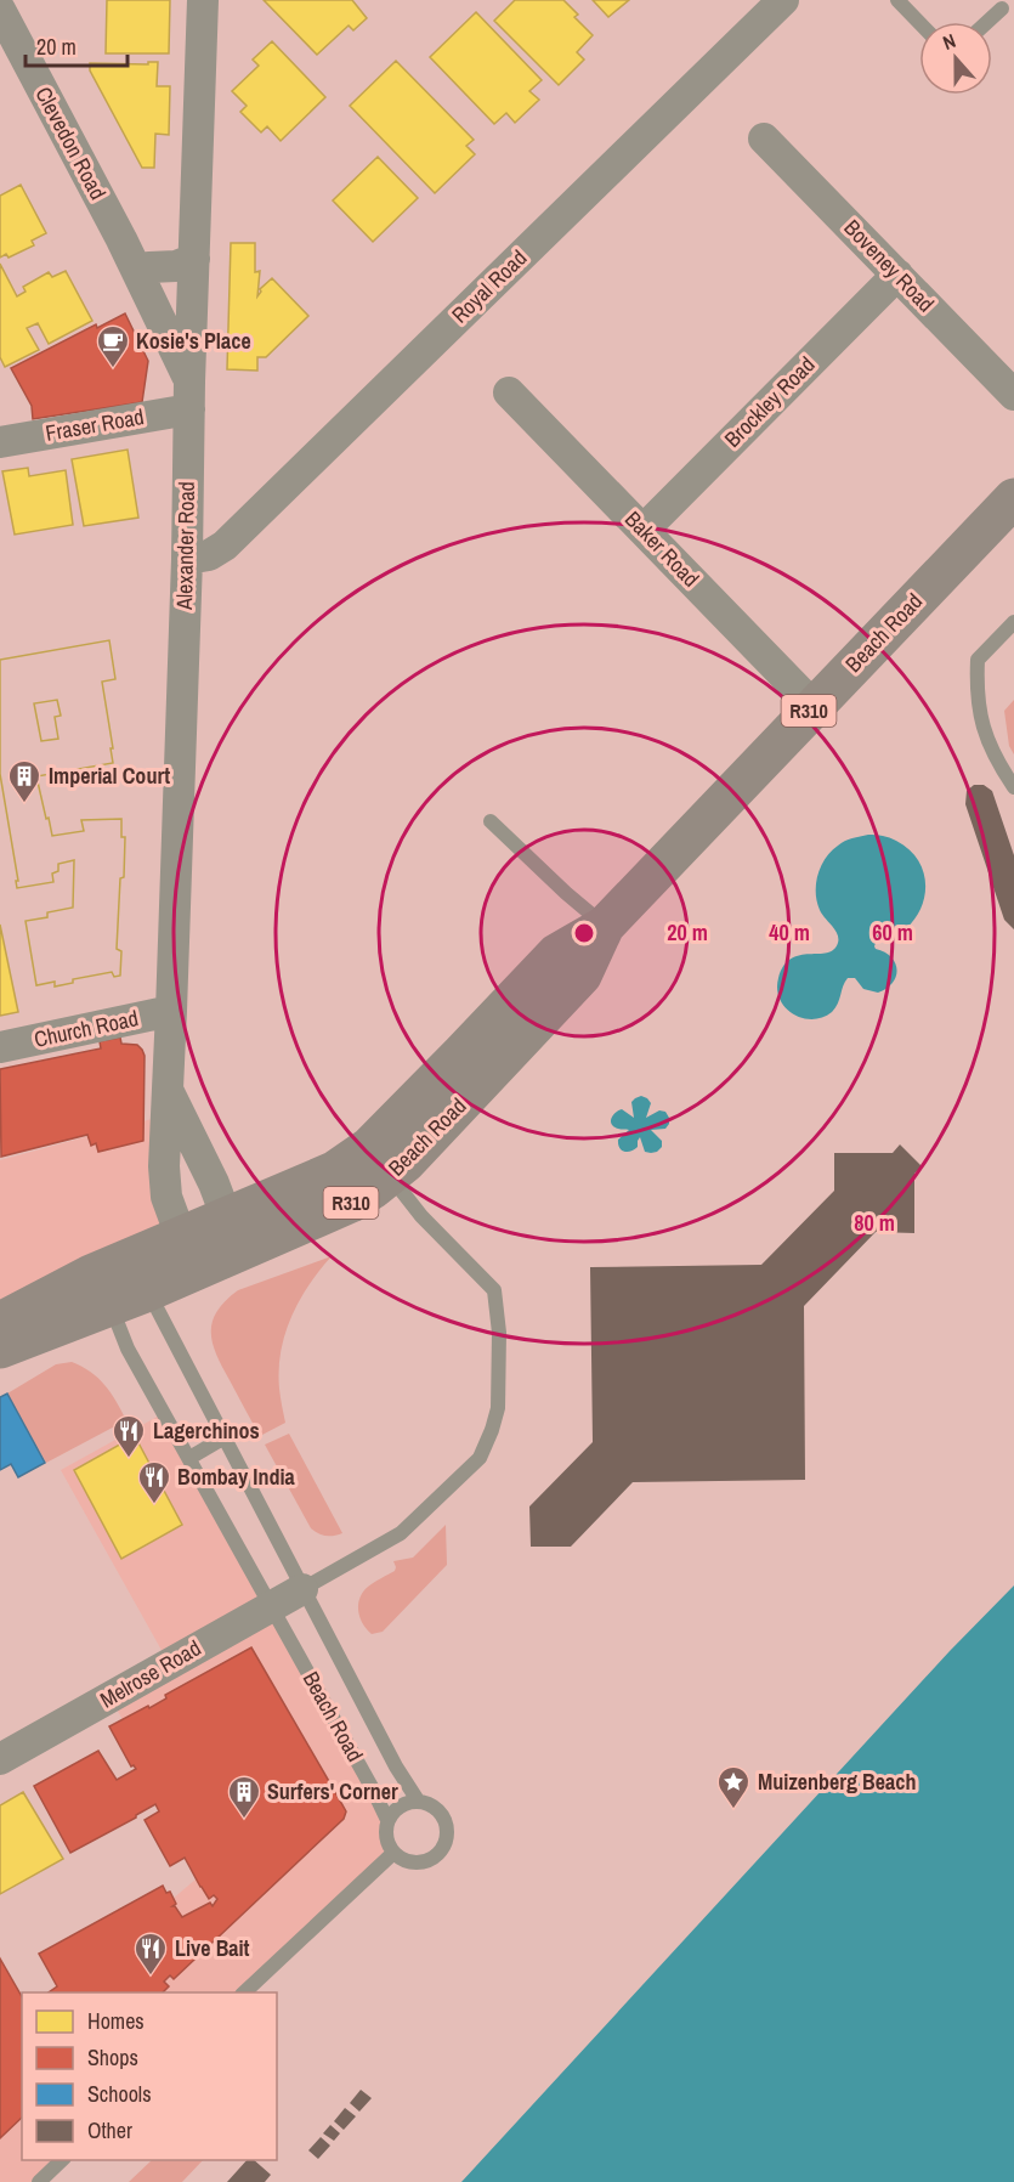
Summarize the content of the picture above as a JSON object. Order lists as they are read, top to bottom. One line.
{"streets":{"main road":["Beach Road","R310"],"street":["Clevedon Road","Boveney Road","Royal Road","Brockley Road","Fraser Road","Alexander Road","Baker Road","Church Road","Melrose Road"]},"crossings":[["Clevedon Road","Fraser Road"],["Clevedon Road","Alexander Road"],["Boveney Road","Brockley Road"],["Royal Road","Alexander Road"],["Brockley Road","Baker Road"],["Fraser Road","Alexander Road"],["Alexander Road","Beach Road"],["Alexander Road","Church Road"],["Baker Road","Beach Road"],["Beach Road","Melrose Road"]],"places":{"cafe":["Kosie's Place"],"building":["Imperial Court","Surfers' Corner"],"restaurant":["Lagerchinos","Bombay India","Live Bait"],"place":["Muizenberg Beach"]},"legend":["Homes","Shops","Schools","Other"],"scale_bar":"20 m","north":"top","rings":["20 m","40 m","60 m","80 m"]}
